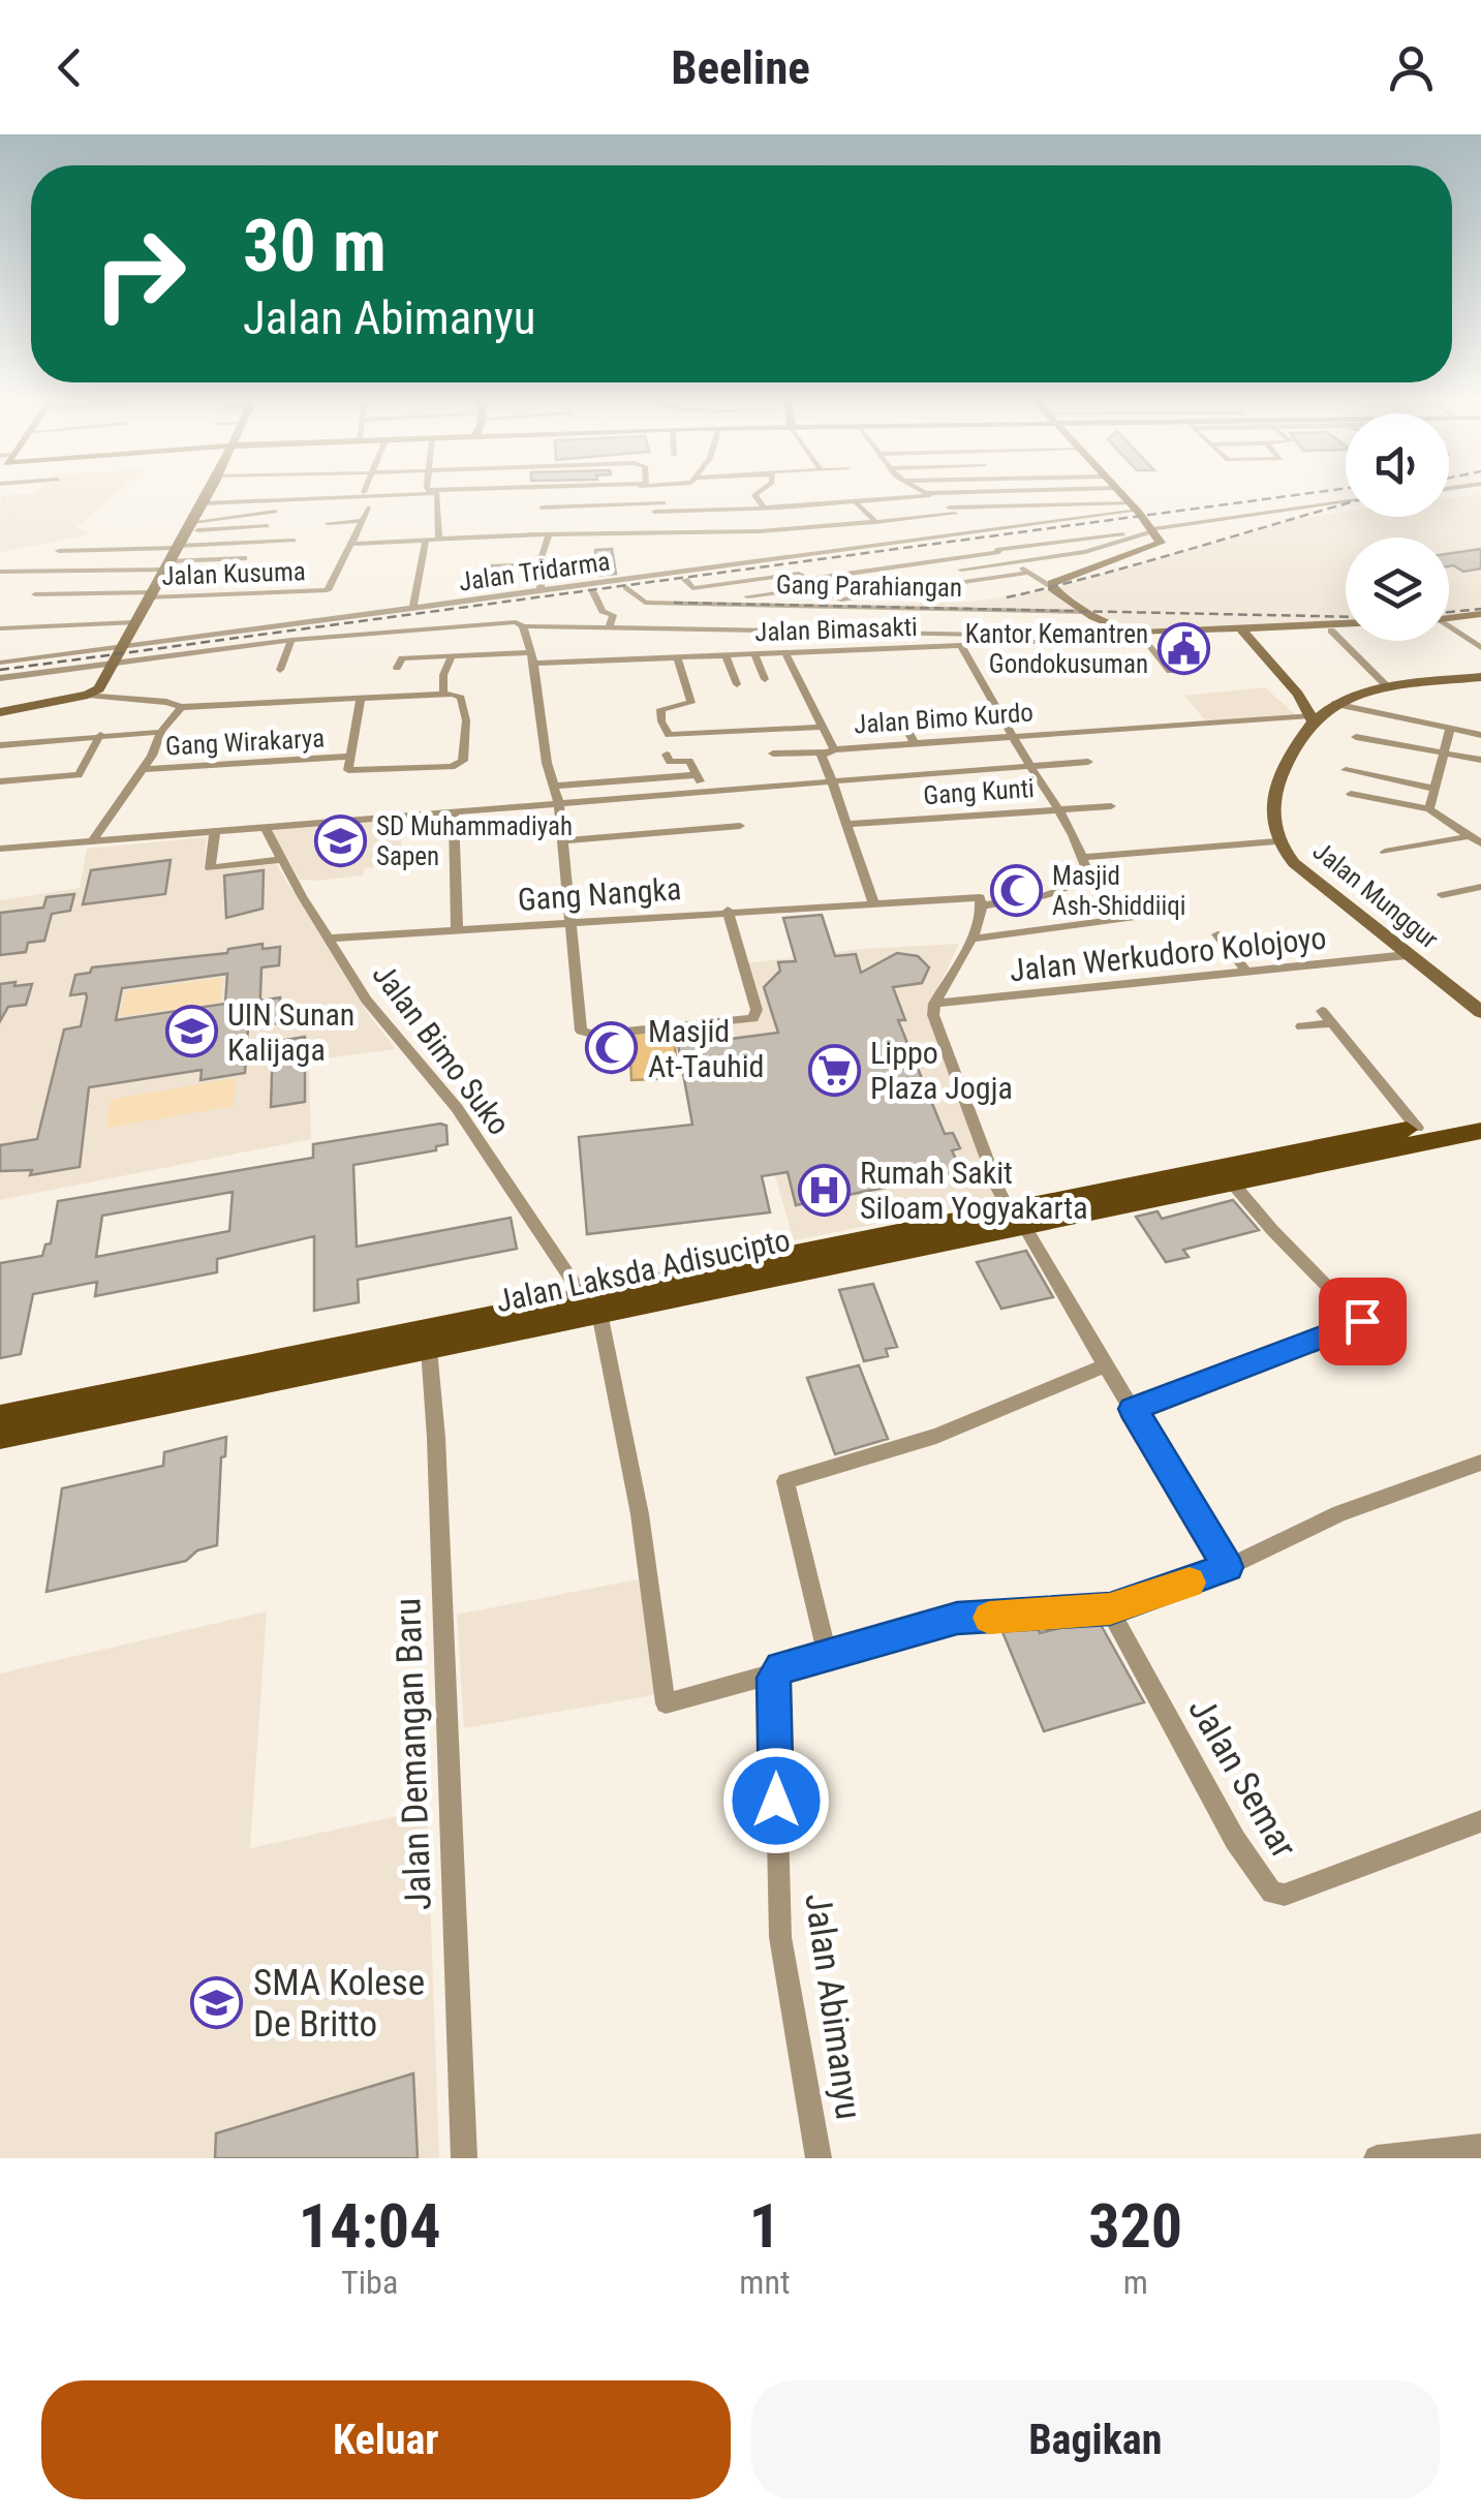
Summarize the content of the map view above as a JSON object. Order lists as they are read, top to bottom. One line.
{"streets":{"main road":["Jalan Laksda Adisucipto"],"street":["Jalan Tridarma","Jalan Kusuma","Gang Parahiangan","Jalan Bimasakti","Jalan Bimo Kurdo","Gang Wirakarya","Gang Kunti","Gang Nangka","Jalan Munggur","Jalan Werkudoro Kolojoyo","Jalan Bimo Suko","Jalan Demangan Baru","Jalan Semar","Jalan Abimanyu"]},"crossings":[["Jalan Tridarma","Gang Parahiangan"],["Jalan Bimo Kurdo","Gang Kunti"],["Jalan Bimo Kurdo","Gang Nangka"],["Jalan Bimo Kurdo","Jalan Munggur"],["Gang Nangka","Jalan Bimo Suko"],["Jalan Munggur","Jalan Werkudoro Kolojoyo"],["Jalan Bimo Suko","Jalan Laksda Adisucipto"],["Jalan Bimo Suko","Jalan Abimanyu"],["Jalan Laksda Adisucipto","Jalan Demangan Baru"]],"places":{"public building":["Kantor Kemantren Gondokusuman"],"school or university":["SD Muhammadiyah Sapen","UIN Sunan Kalijaga","SMA Kolese De Britto"],"mosque":["Masjid Ash-Shiddiiqi","Masjid At-Tauhid"],"supermarket":["Lippo Plaza Jogja"],"hospital":["Rumah Sakit Siloam Yogyakarta"]},"page":{"header":"Beeline","turn":["30 m","Jalan Abimanyu"],"eta":["14:04","Tiba","1","mnt","320","m"],"buttons":["Keluar","Bagikan"]}}
